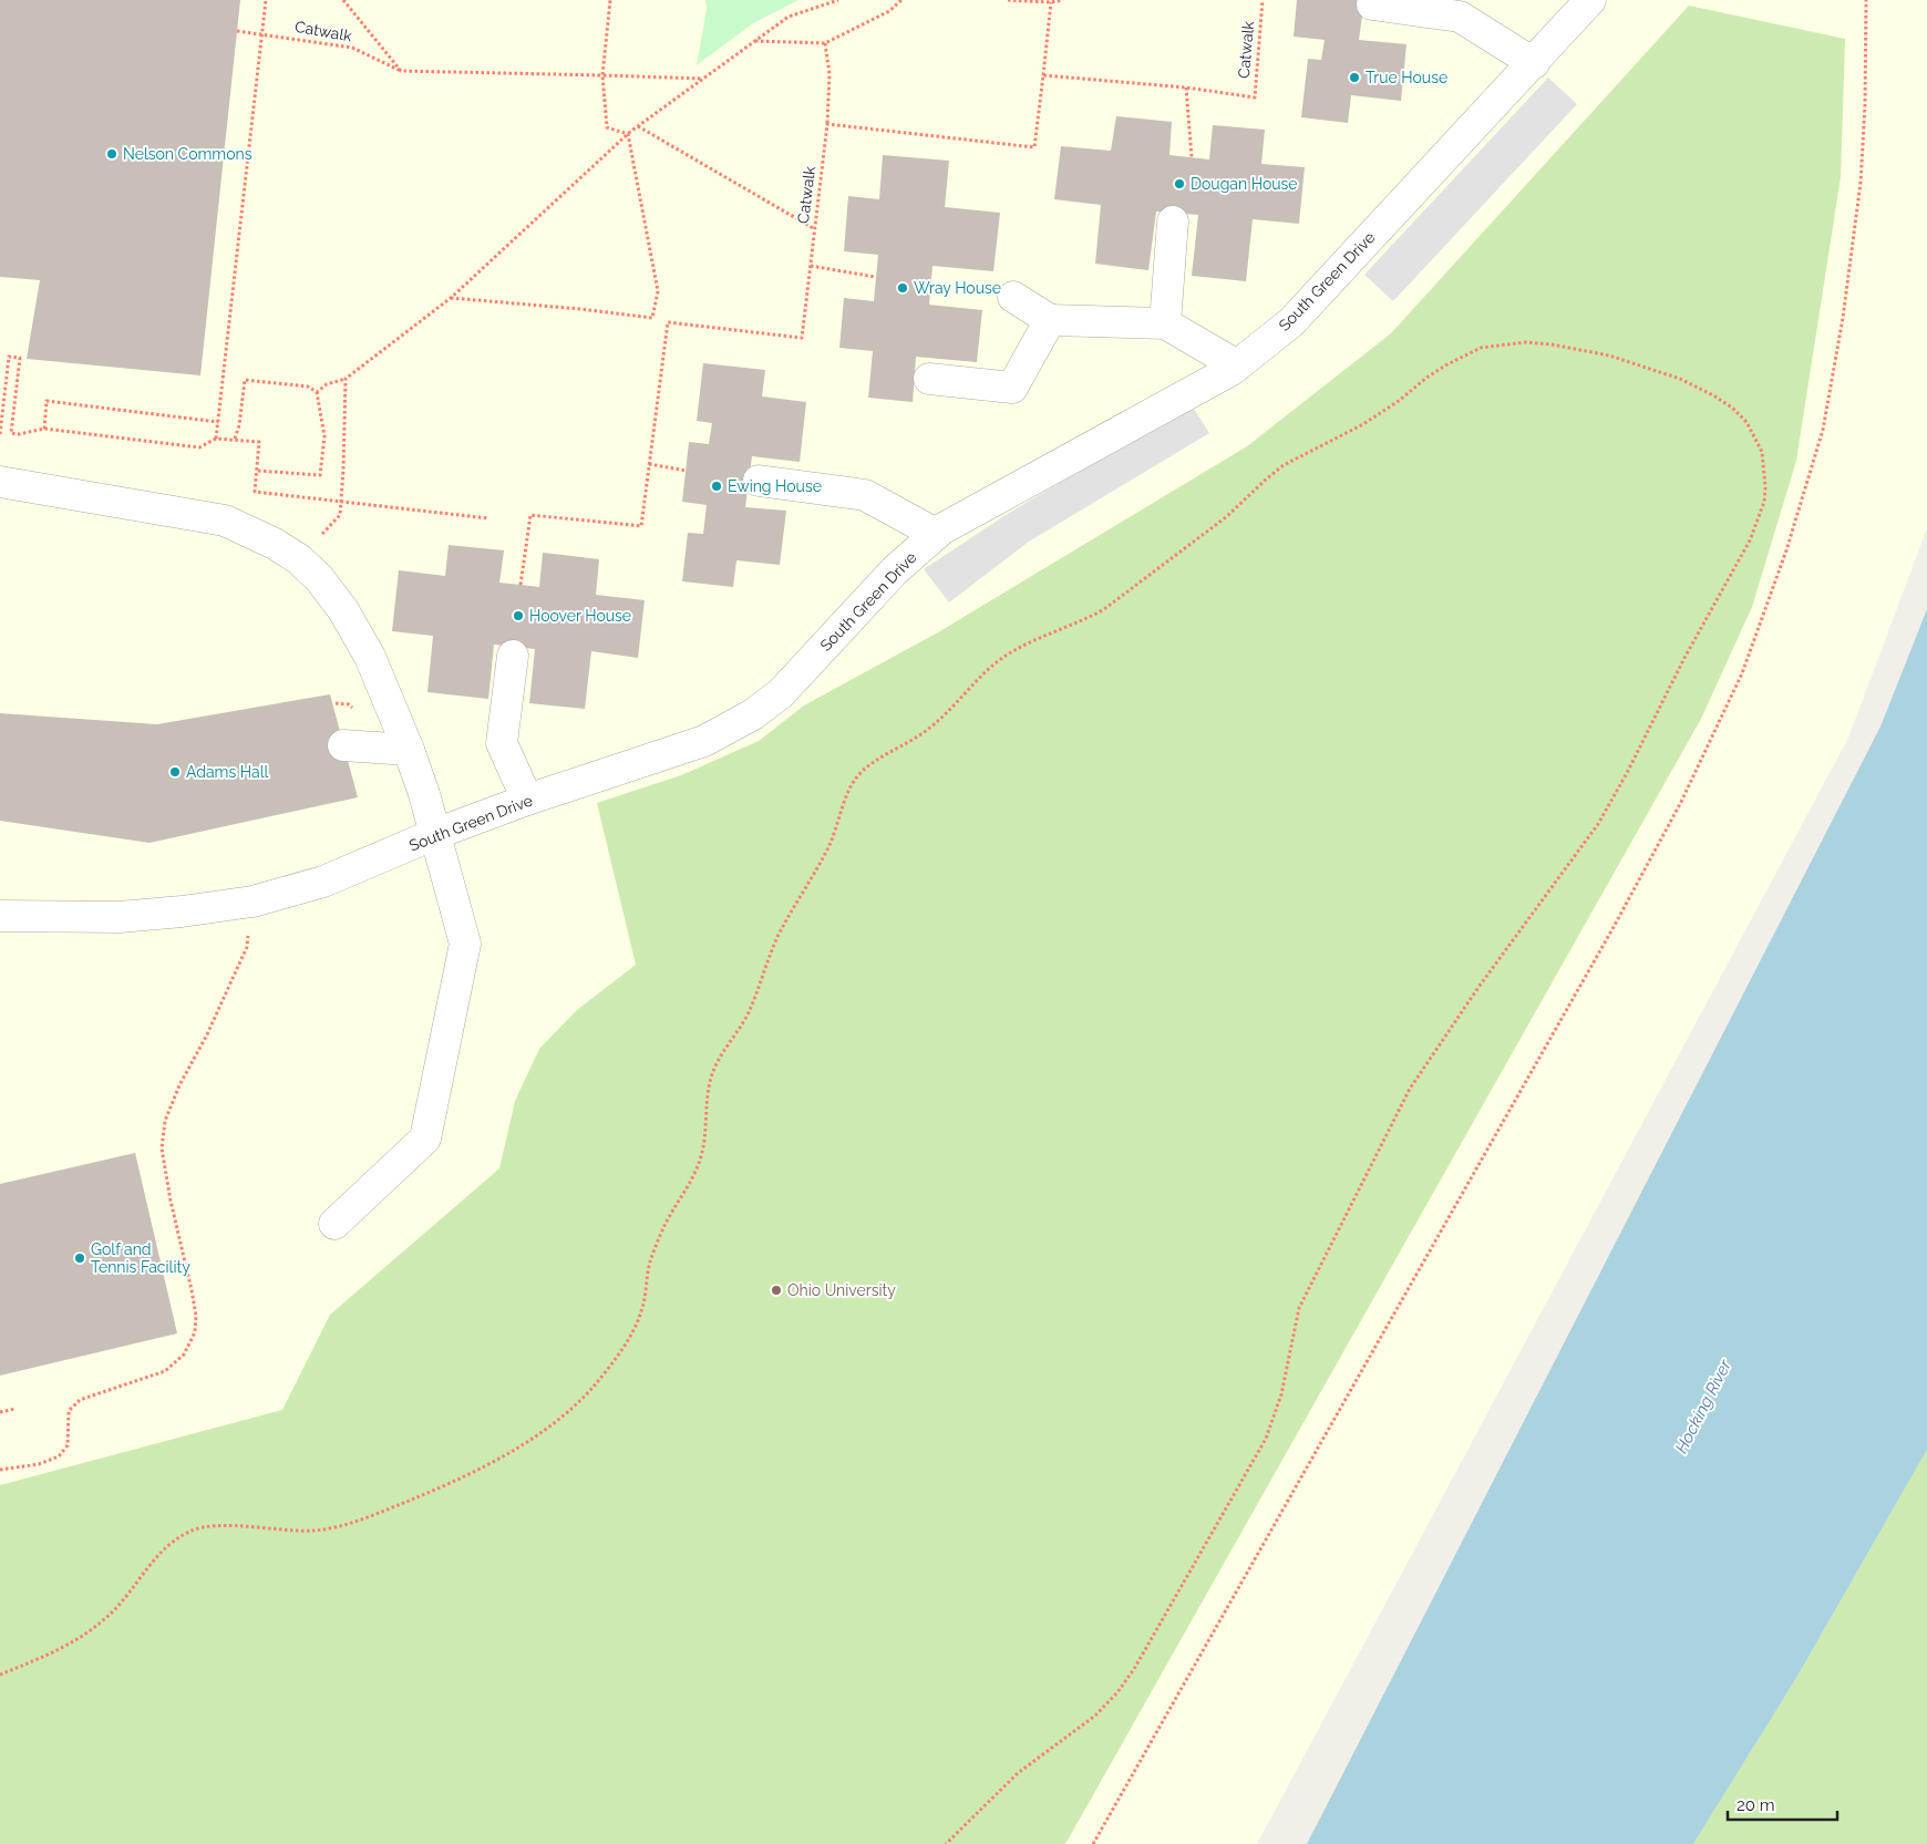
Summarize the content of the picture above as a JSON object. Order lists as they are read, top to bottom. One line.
{"streets":{"street":["South Green Drive"],"path":["Catwalk"]},"water":["Hocking River"],"places":["True House","Nelson Commons","Dougan House","Wray House","Ewing House","Hoover House","Adams Hall","Golf and Tennis Facility","Ohio University"],"scale_bar":"20 m"}
